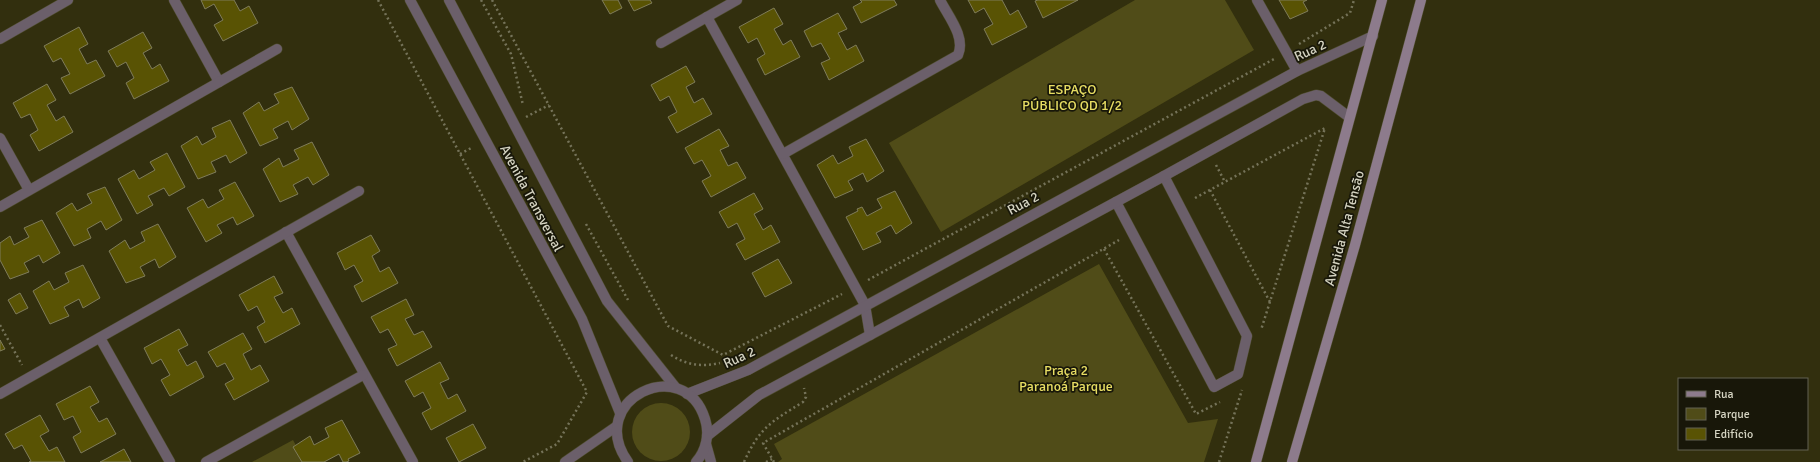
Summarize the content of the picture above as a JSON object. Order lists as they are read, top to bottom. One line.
{"streets":{"street":["Rua 2","Avenida Transversal","Avenida Alta Tensão"]},"crossings":[["Rua 2","Avenida Transversal"],["Rua 2","Avenida Alta Tensão"]],"parks":["ESPAÇO PÚBLICO QD 1/2","Praça 2 Paranoá Parque"],"legend":["Rua","Parque","Edifício"]}
